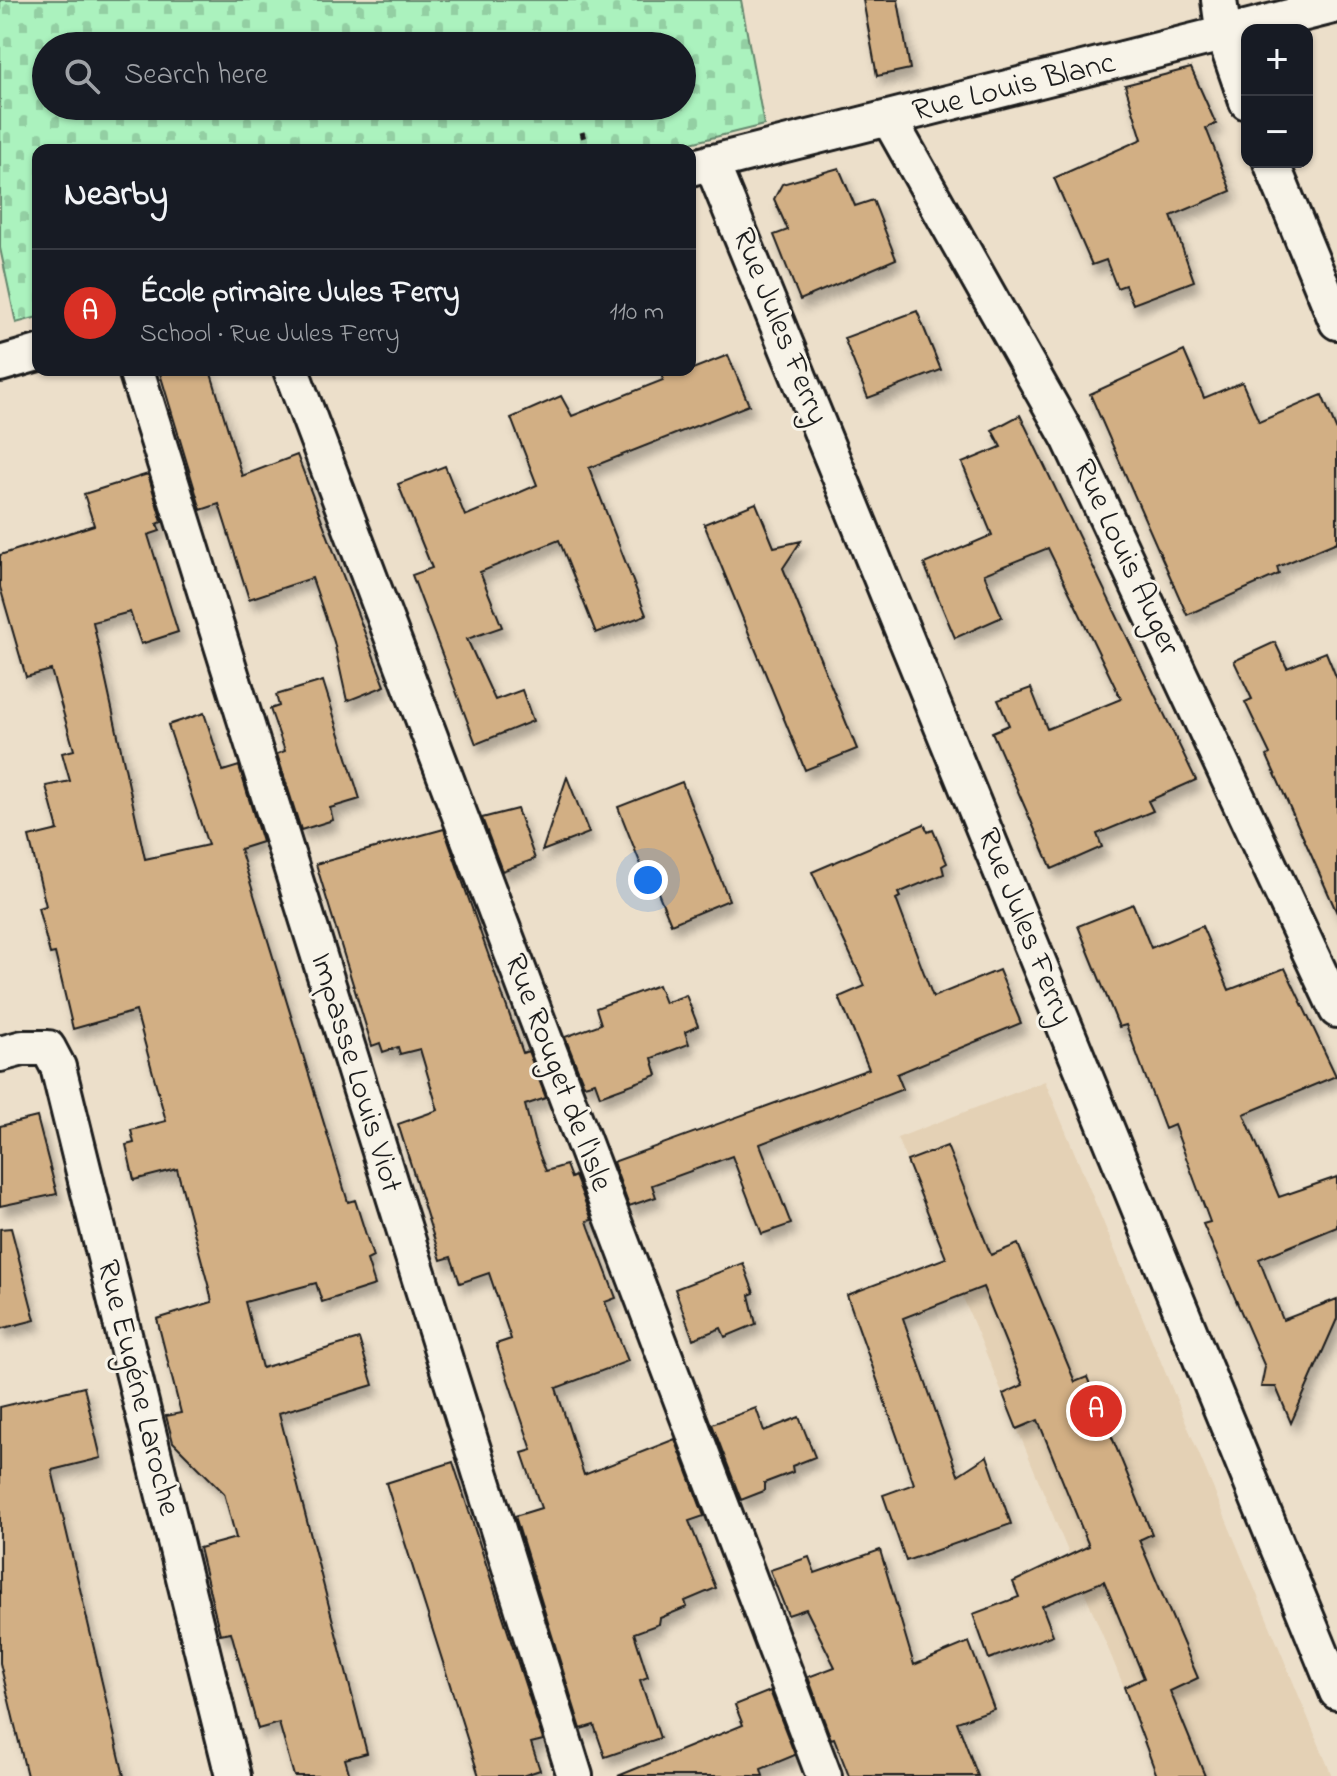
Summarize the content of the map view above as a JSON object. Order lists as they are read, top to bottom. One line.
{"streets":{"street":["Rue Louis Blanc","Rue Jules Ferry","Rue Louis Auger","Impasse Louis Viot","Rue Rouget de l'Isle","Rue Eugéne Laroche"]},"crossings":[["Rue Louis Blanc","Rue Jules Ferry"],["Rue Louis Blanc","Rue Louis Auger"]],"page":{"map_buttons":["+","−"],"search":"Search here","heading":"Nearby","list":[{"mark":"A","name":"École primaire Jules Ferry","note":"School · Rue Jules Ferry","value":"110 m"}],"pins":"A"}}
